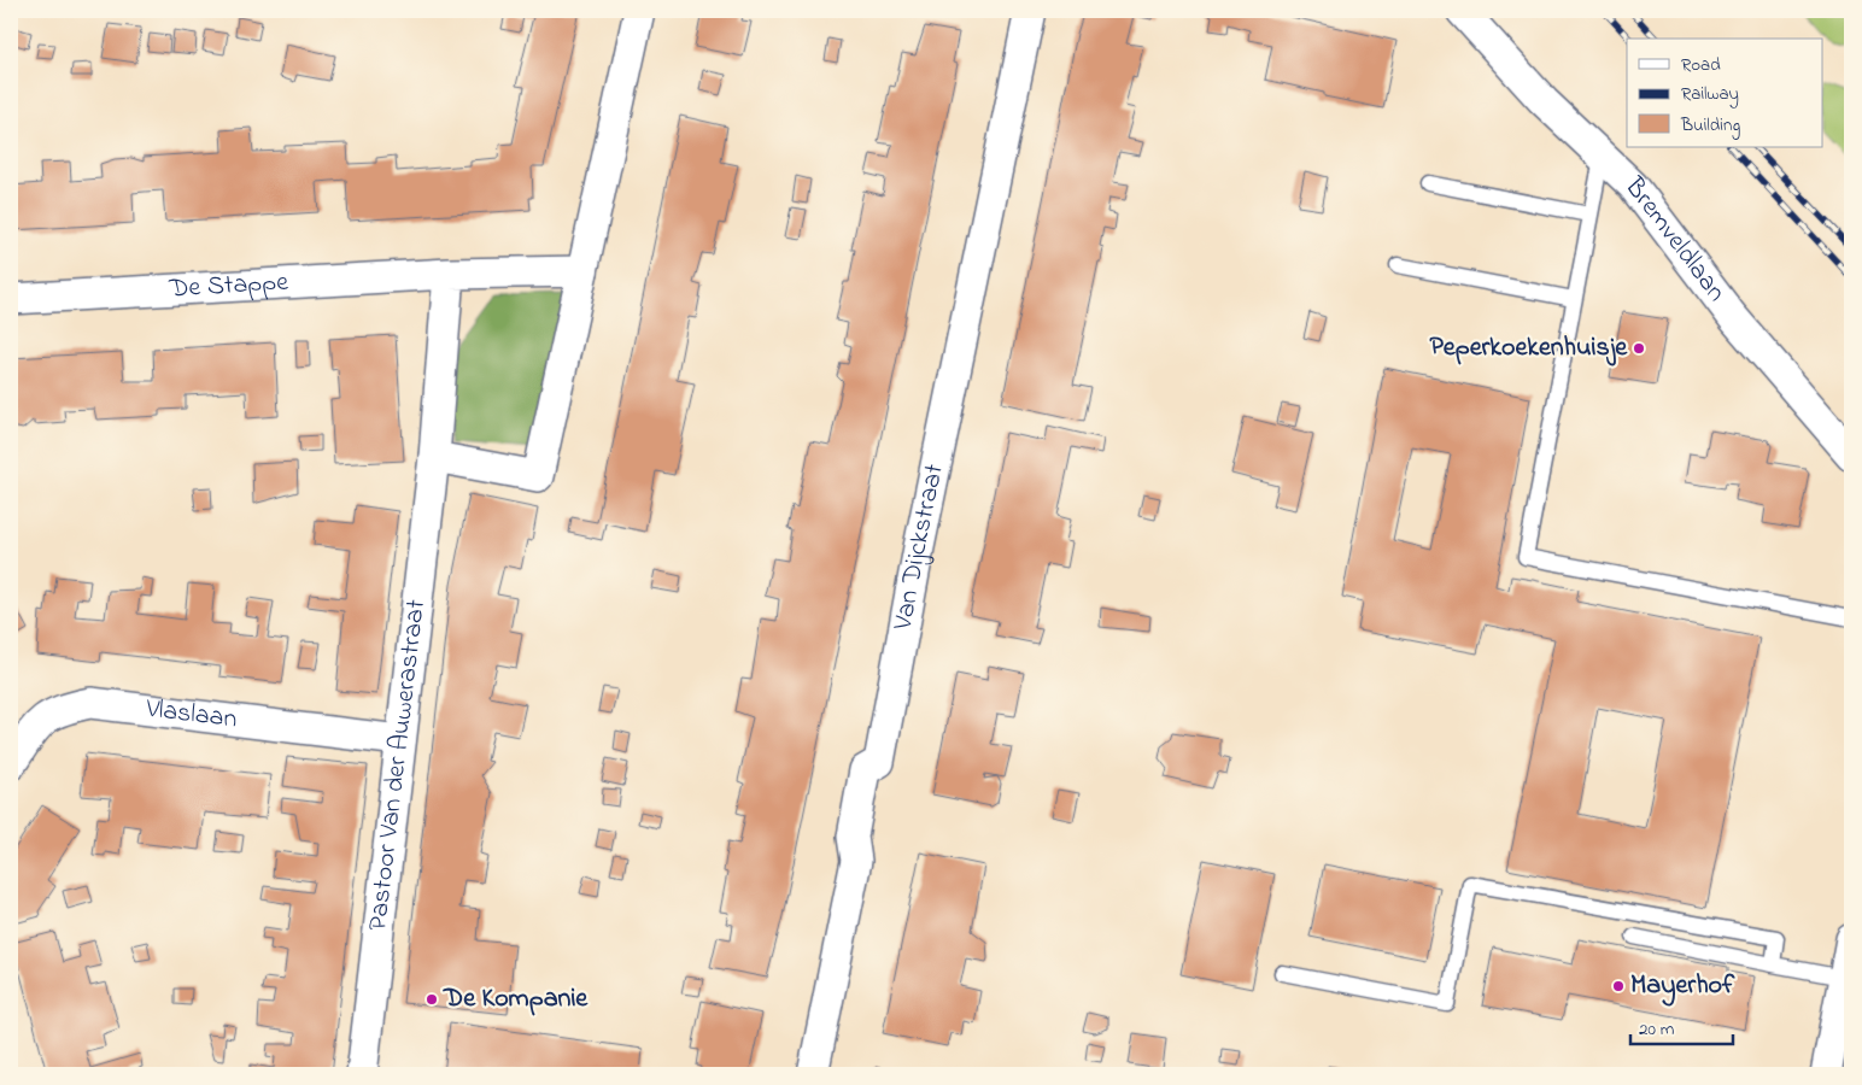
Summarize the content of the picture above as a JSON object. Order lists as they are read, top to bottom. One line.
{"streets":{"street":["Bremveldlaan","De Stappe","Van Dijckstraat","Vlaslaan","Pastoor Van der Auwerastraat"]},"crossings":[["De Stappe","Pastoor Van der Auwerastraat"],["Vlaslaan","Pastoor Van der Auwerastraat"]],"places":["Peperkoekenhuisje","Mayerhof","De Kompanie"],"legend":["Road","Railway","Building"],"scale_bar":"20 m"}
